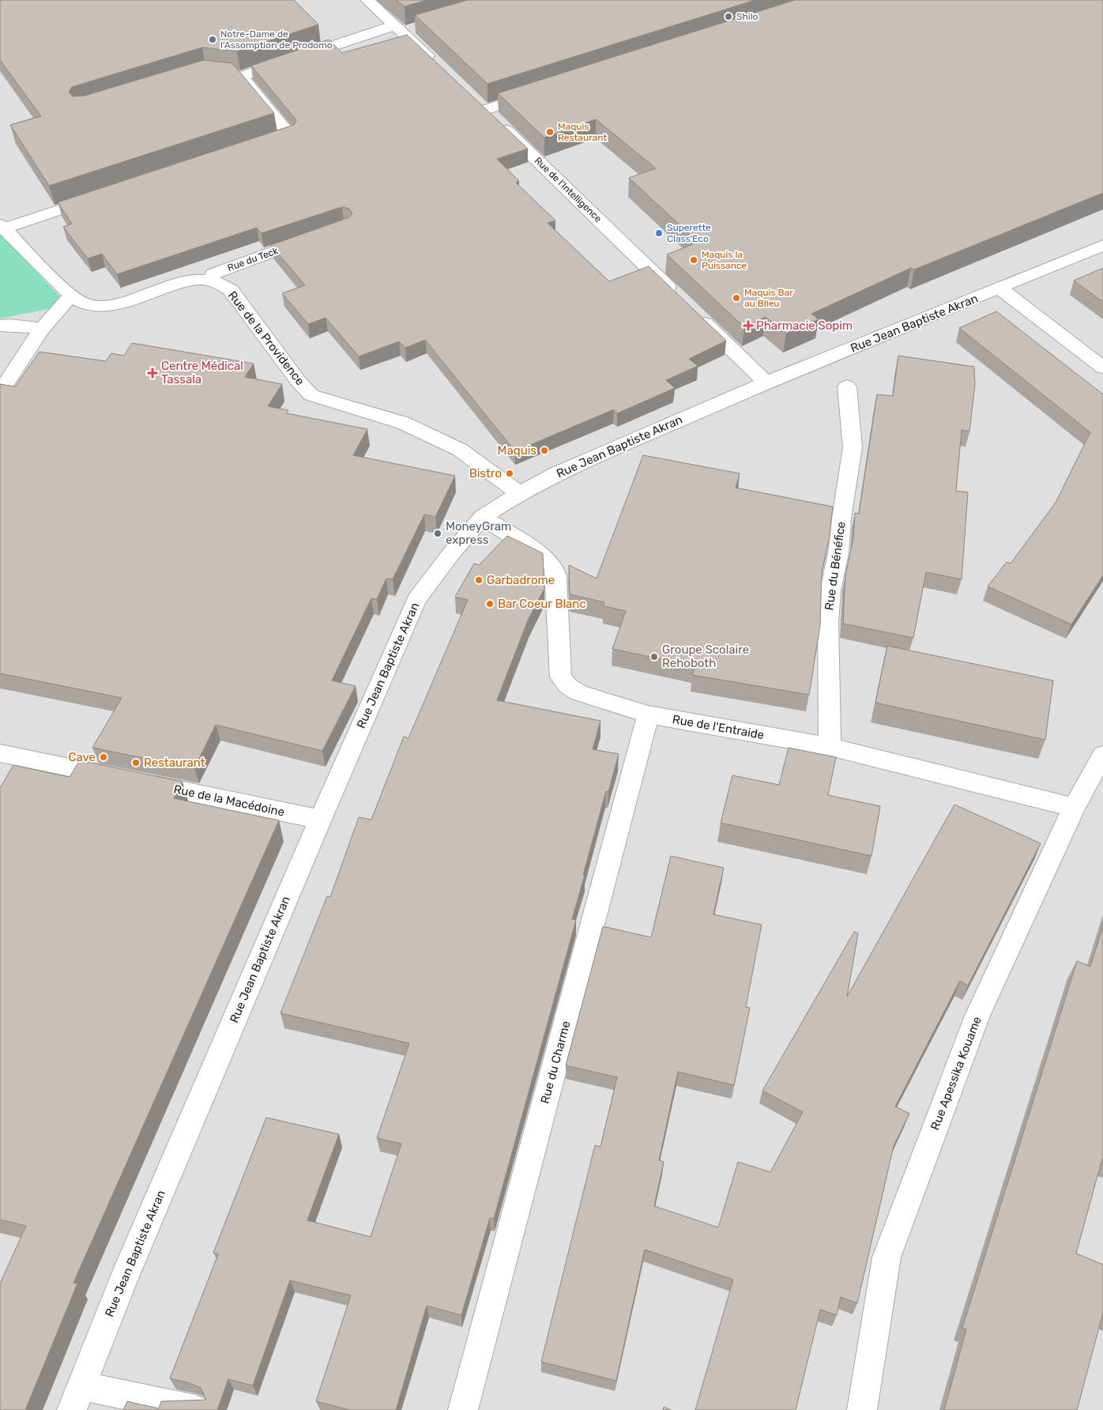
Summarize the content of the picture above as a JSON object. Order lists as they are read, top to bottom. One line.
{"streets":{"street":["Rue de l'Intelligence","Rue du Teck","Rue Jean Baptiste Akran","Rue de la Providence","Rue du Bénéfice","Rue de l'Entraide","Rue de la Macédoine","Rue du Charme","Rue Apessika Kouame"]},"crossings":[["Rue du Teck","Rue de la Providence"],["Rue Jean Baptiste Akran","Rue de la Providence"],["Rue Jean Baptiste Akran","Rue de l'Entraide"],["Rue Jean Baptiste Akran","Rue de la Macédoine"],["Rue du Bénéfice","Rue de l'Entraide"],["Rue de l'Entraide","Rue du Charme"],["Rue de l'Entraide","Rue Apessika Kouame"]],"places":{"other":["Shilo","Notre-Dame de l'Assomption de Prodomo","Maquis Restaurant","Superette Class'Eco","Maquis la Puissance","Maquis Bar au Blleu","Maquis","Bistro","MoneyGram express","Garbadrome","Bar Coeur Blanc","Groupe Scolaire Rehoboth","Cave","Restaurant"],"health":["Pharmacie Sopim","Centre Médical Tassala"]}}
